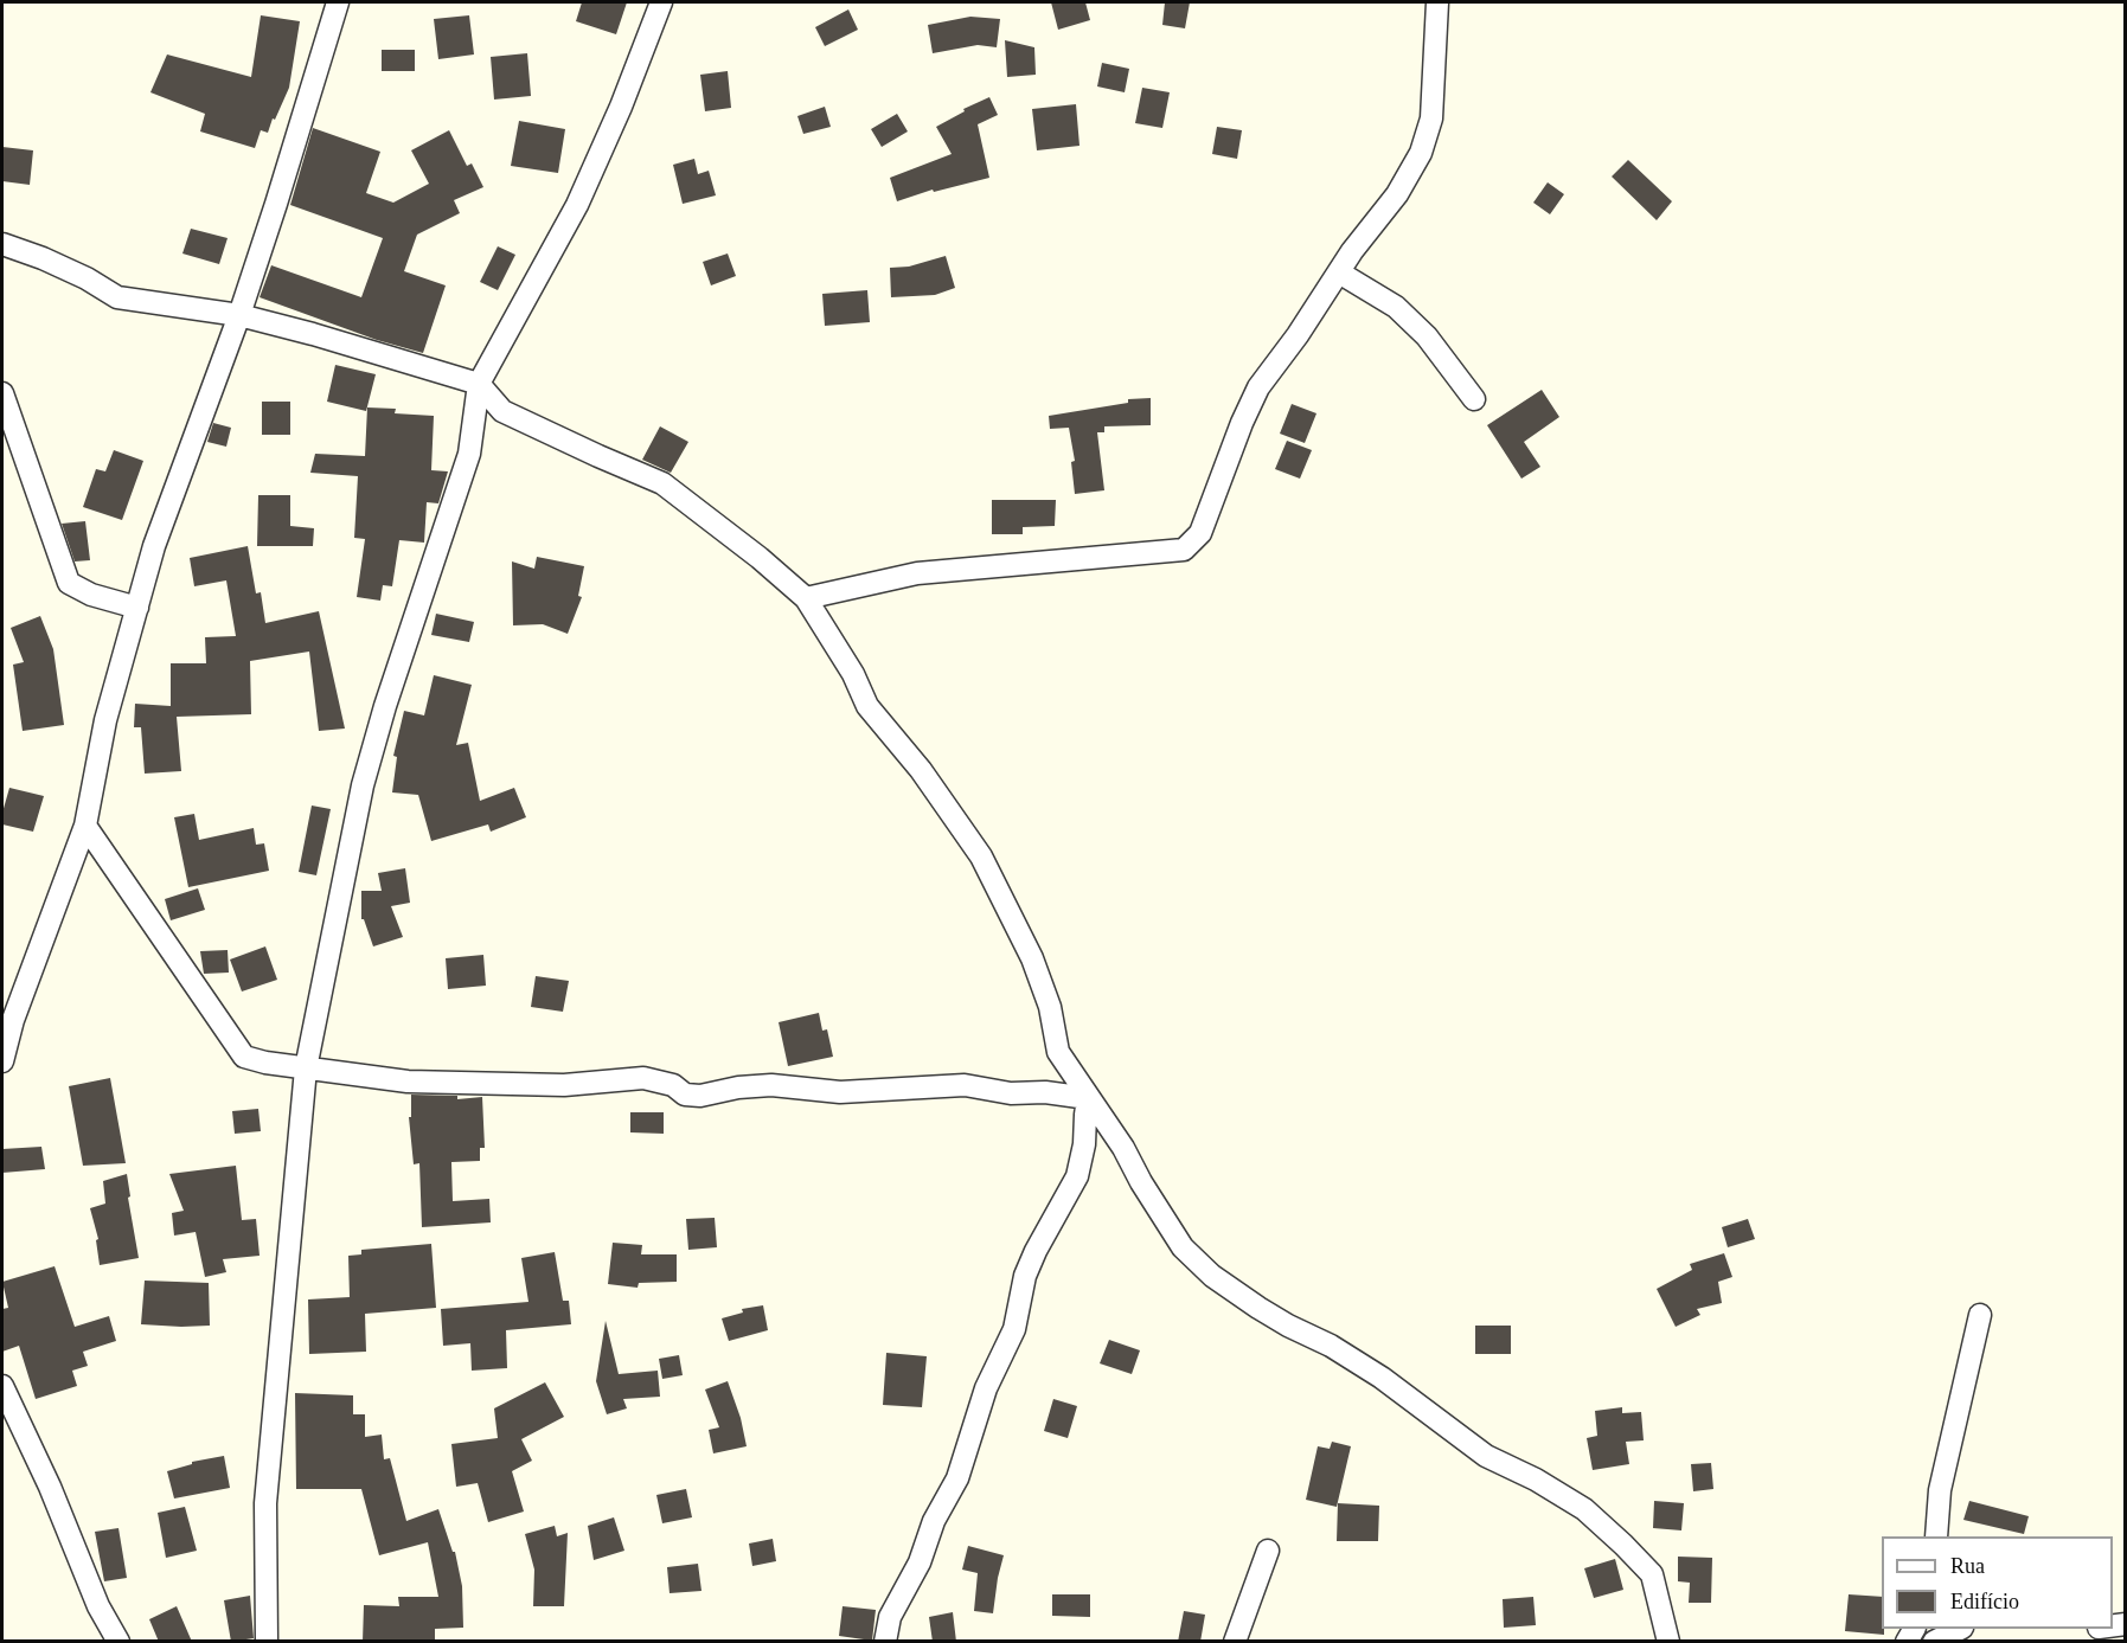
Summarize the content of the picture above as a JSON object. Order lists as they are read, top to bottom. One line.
{"legend":["Rua","Edifício"]}
